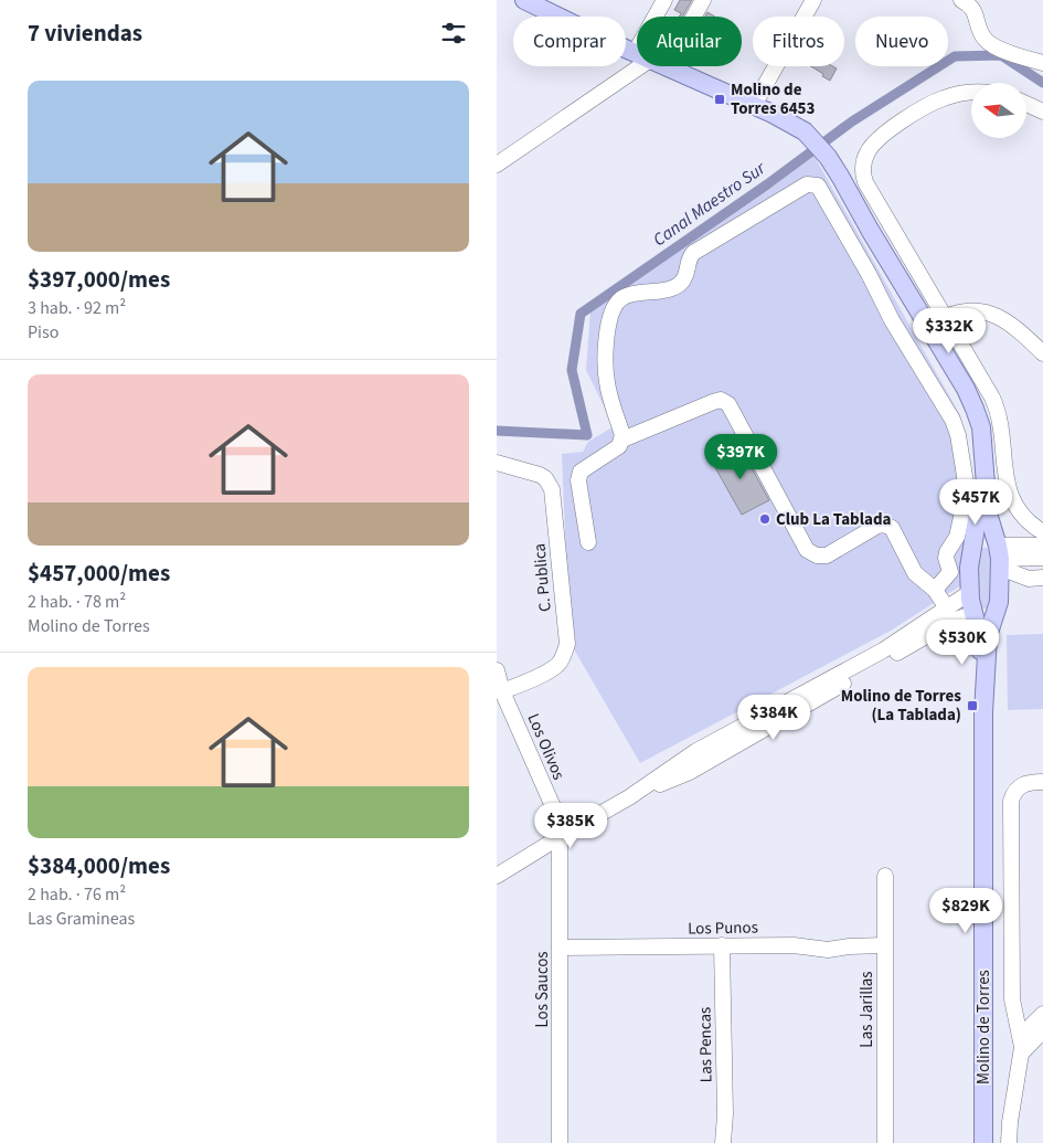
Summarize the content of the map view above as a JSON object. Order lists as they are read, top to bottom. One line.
{"streets":{"main road":["Molino de Torres"],"street":["C. Publica","Los Olivos","Los Punos","Los Saucos","Las Jarillas","Las Pencas"]},"crossings":[["C. Publica","Los Olivos"],["Los Olivos","Los Saucos"],["Los Punos","Los Saucos"],["Los Punos","Las Jarillas"],["Los Punos","Las Pencas"]],"water":["Canal Maestro Sur"],"places":{"transit":["Molino de Torres 6453","Molino de Torres (La Tablada)"],"other":["Club La Tablada"]},"north":"left","page":{"heading":"7 viviendas","chip":["Comprar","Alquilar","Filtros","Nuevo"],"list":[{"name":"$397,000/mes","note":"3 hab. · 92 m² · Piso"},{"name":"$457,000/mes","note":"2 hab. · 78 m² · Molino de Torres"},{"name":"$384,000/mes","note":"2 hab. · 76 m² · Las Gramineas"}],"price":["$332K","$397K","$457K","$530K","$384K","$385K","$829K"]}}
